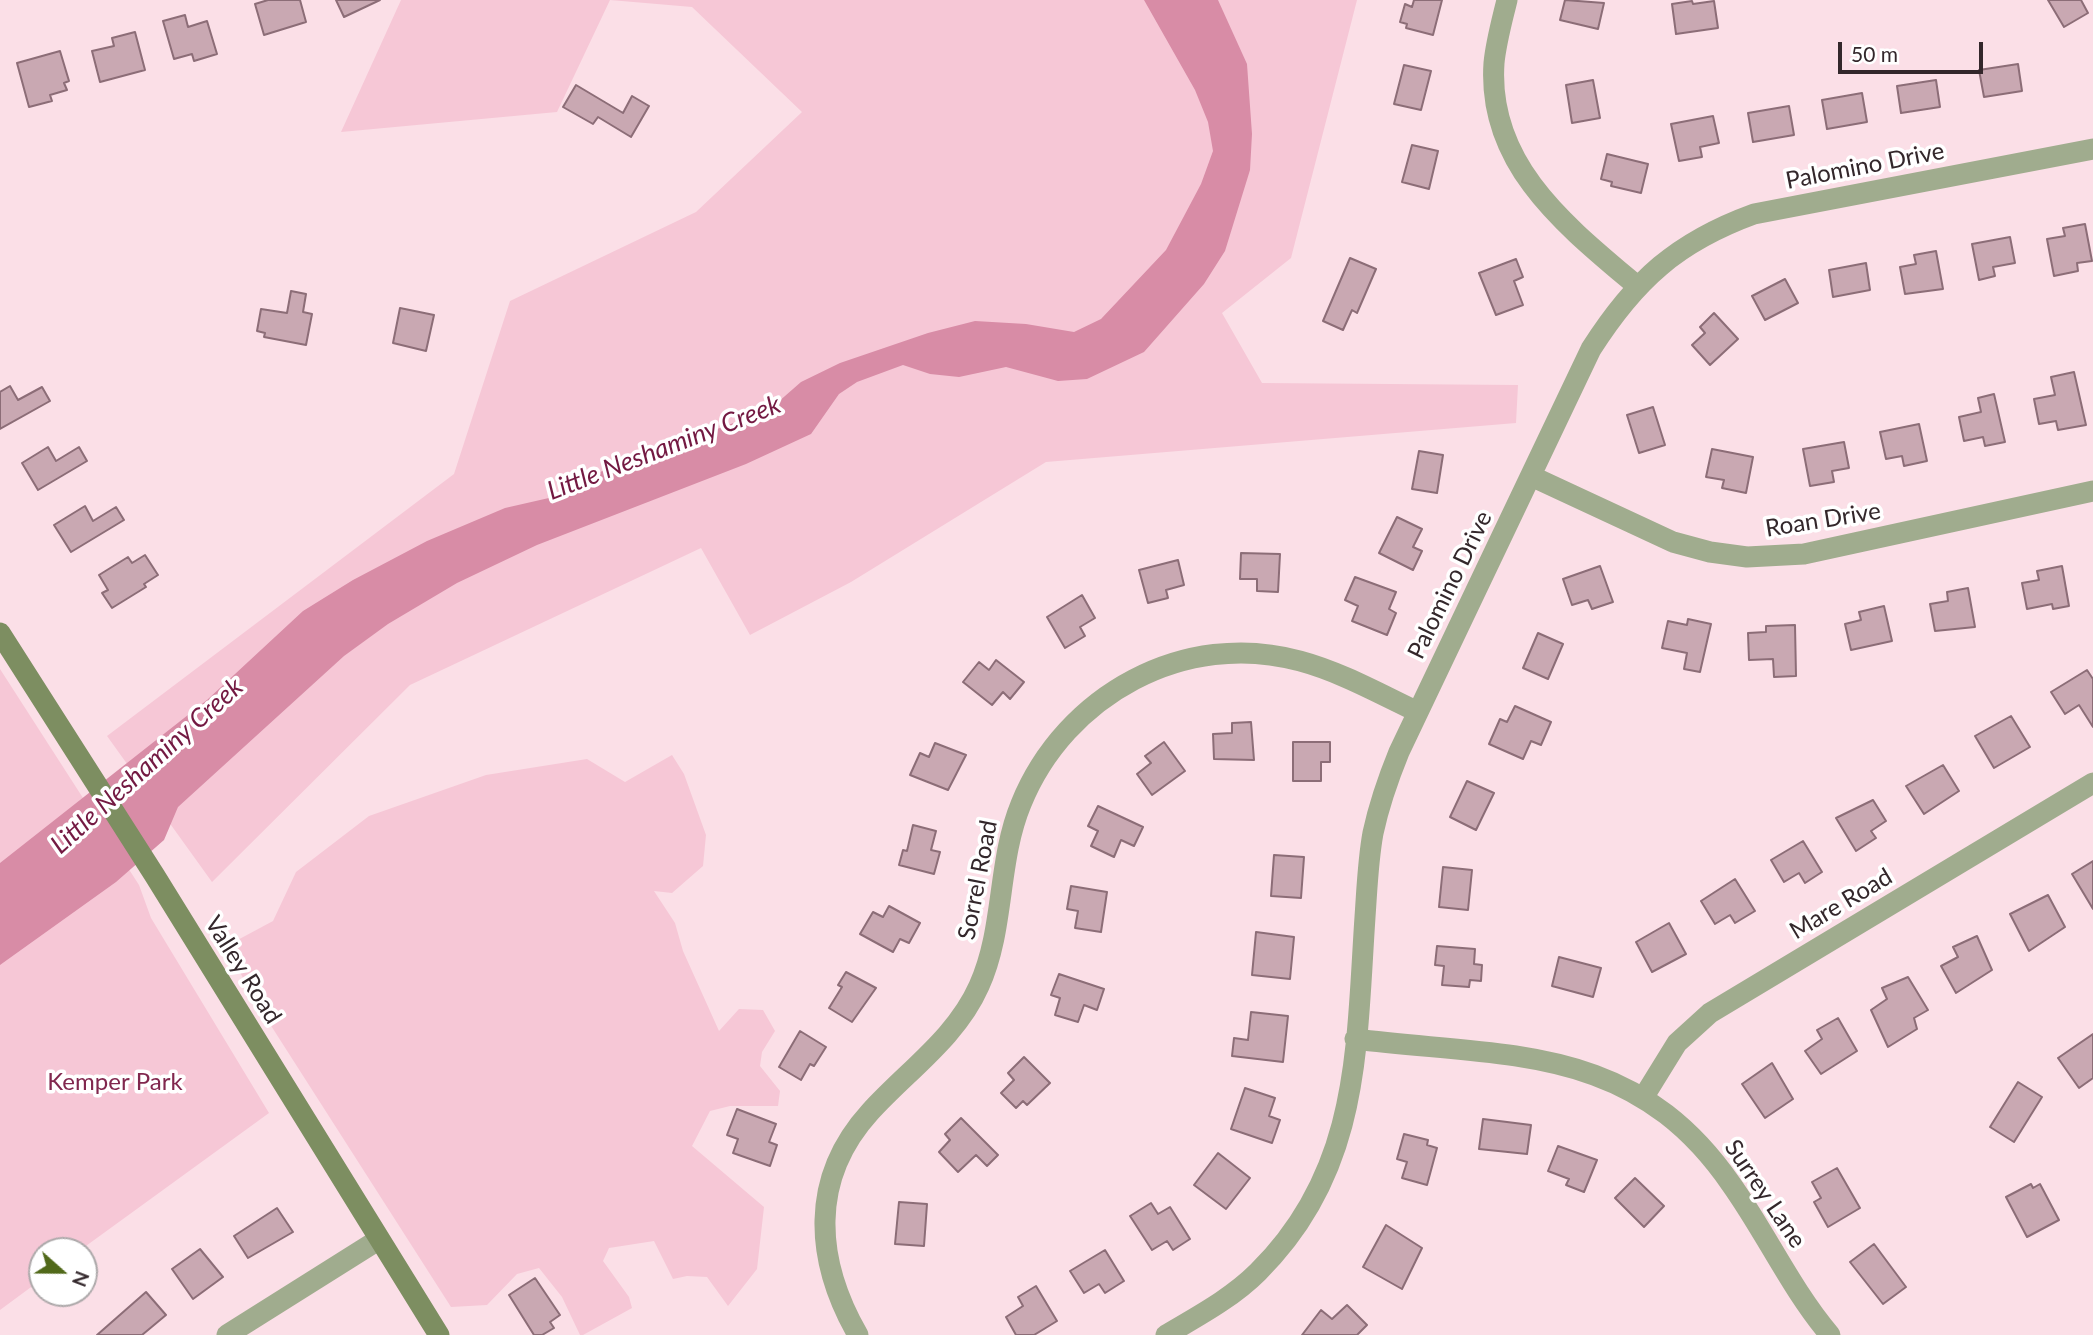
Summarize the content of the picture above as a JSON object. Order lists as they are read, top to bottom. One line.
{"streets":{"street":["Palomino Drive","Roan Drive","Sorrel Road","Mare Road","Valley Road","Surrey Lane"]},"crossings":[["Palomino Drive","Roan Drive"],["Palomino Drive","Sorrel Road"],["Palomino Drive","Surrey Lane"],["Mare Road","Surrey Lane"]],"water":["Little Neshaminy Creek"],"parks":["Kemper Park"],"scale_bar":"50 m","north":"right"}
